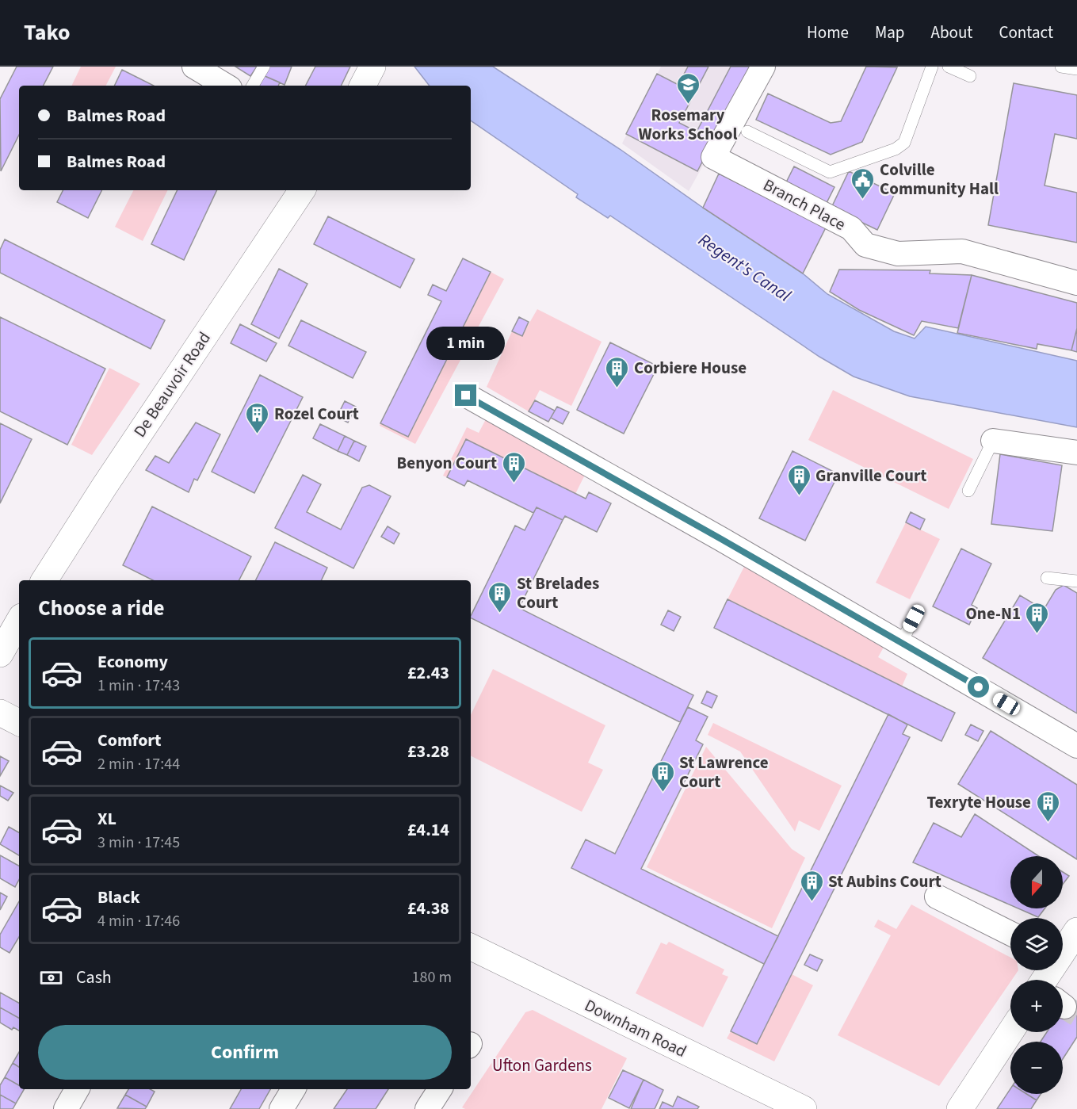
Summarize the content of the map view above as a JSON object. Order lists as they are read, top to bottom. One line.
{"streets":{"street":["Branch Place","De Beauvoir Road","Downham Road"]},"water":["Regent's Canal"],"parks":["Ufton Gardens"],"places":{"school or university":["Rosemary Works School"],"public building":["Colville Community Hall"],"building":["Corbiere House","Rozel Court","Benyon Court","Granville Court","St Brelades Court","One-N1","St Lawrence Court","Texryte House","St Aubins Court"]},"north":"bottom","page":{"header":"Tako","nav":["Home","Map","About","Contact"],"banner":["Balmes Road","Balmes Road"],"bubble":"1 min","heading":"Choose a ride","list":[{"name":"Economy","note":"1 min · 17:43","value":"£2.43"},{"name":"Comfort","note":"2 min · 17:44","value":"£3.28"},{"name":"XL","note":"3 min · 17:45","value":"£4.14"},{"name":"Black","note":"4 min · 17:46","value":"£4.38"}],"map_buttons":["+","−"],"pay":["Cash","180 m"],"buttons":"Confirm"}}
